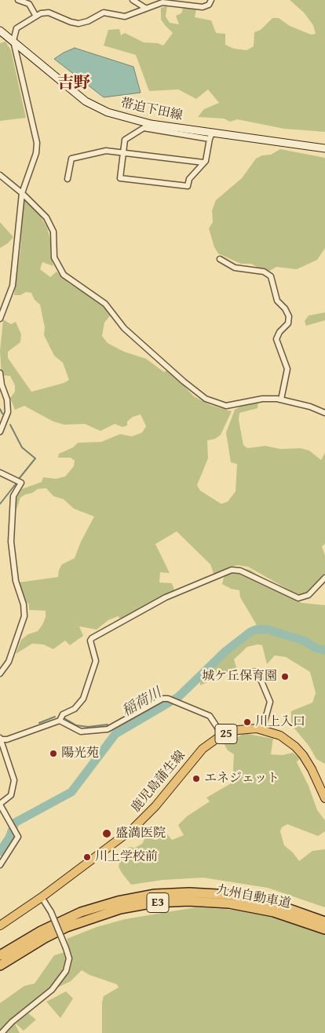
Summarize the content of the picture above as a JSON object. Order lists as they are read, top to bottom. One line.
{"streets":{"highway":["九州自動車道","E3"],"main road":["帯迫下田線","25","鹿児島蒲生線"]},"districts":["吉野"],"water":["稲荷川"],"places":["城ケ丘保育園","川上入口","陽光苑","エネジェット","盛満医院","川上学校前"]}
